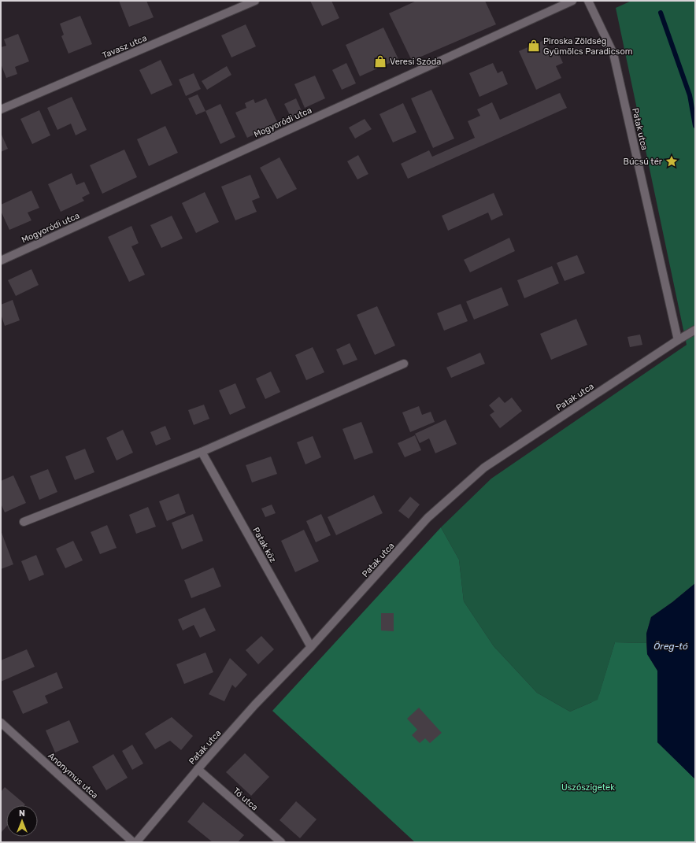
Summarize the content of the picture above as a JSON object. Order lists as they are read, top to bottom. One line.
{"streets":{"street":["Tavasz utca","Mogyoródi utca","Patak utca","Patak köz","Anonymus utca","Tó utca"]},"crossings":[["Patak utca","Patak köz"],["Patak utca","Tó utca"]],"water":["Öreg-tó"],"parks":["Úszószigetek"],"places":{"shop":["Piroska Zöldség Gyümölcs Paradicsom","Veresi Szóda"],"place":["Búcsú tér"]},"north":"top"}
